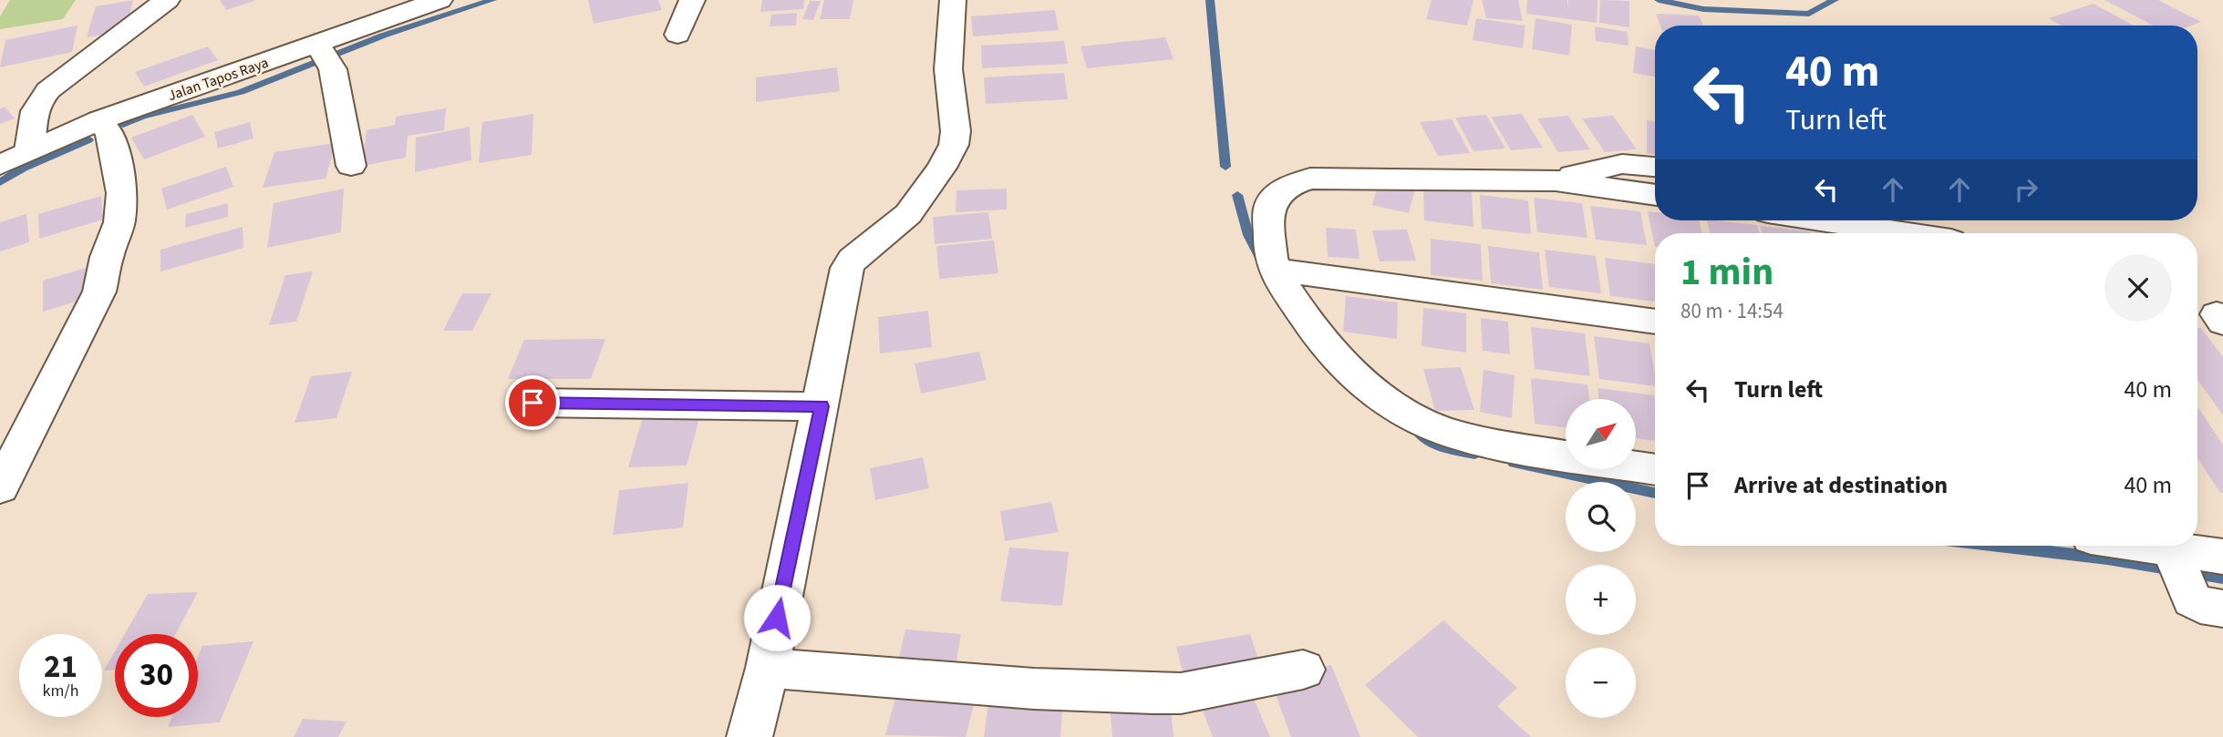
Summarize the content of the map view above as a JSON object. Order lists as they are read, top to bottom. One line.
{"streets":{"street":["Jalan Tapos Raya"]},"north":"top right","page":{"turn":["40 m","Turn left"],"heading":["1 min","80 m · 14:54"],"list":[{"name":"Turn left","value":"40 m"},{"name":"Arrive at destination","value":"40 m"}],"map_buttons":["+","−"],"speed":"21 km/h","limit":"30"}}
